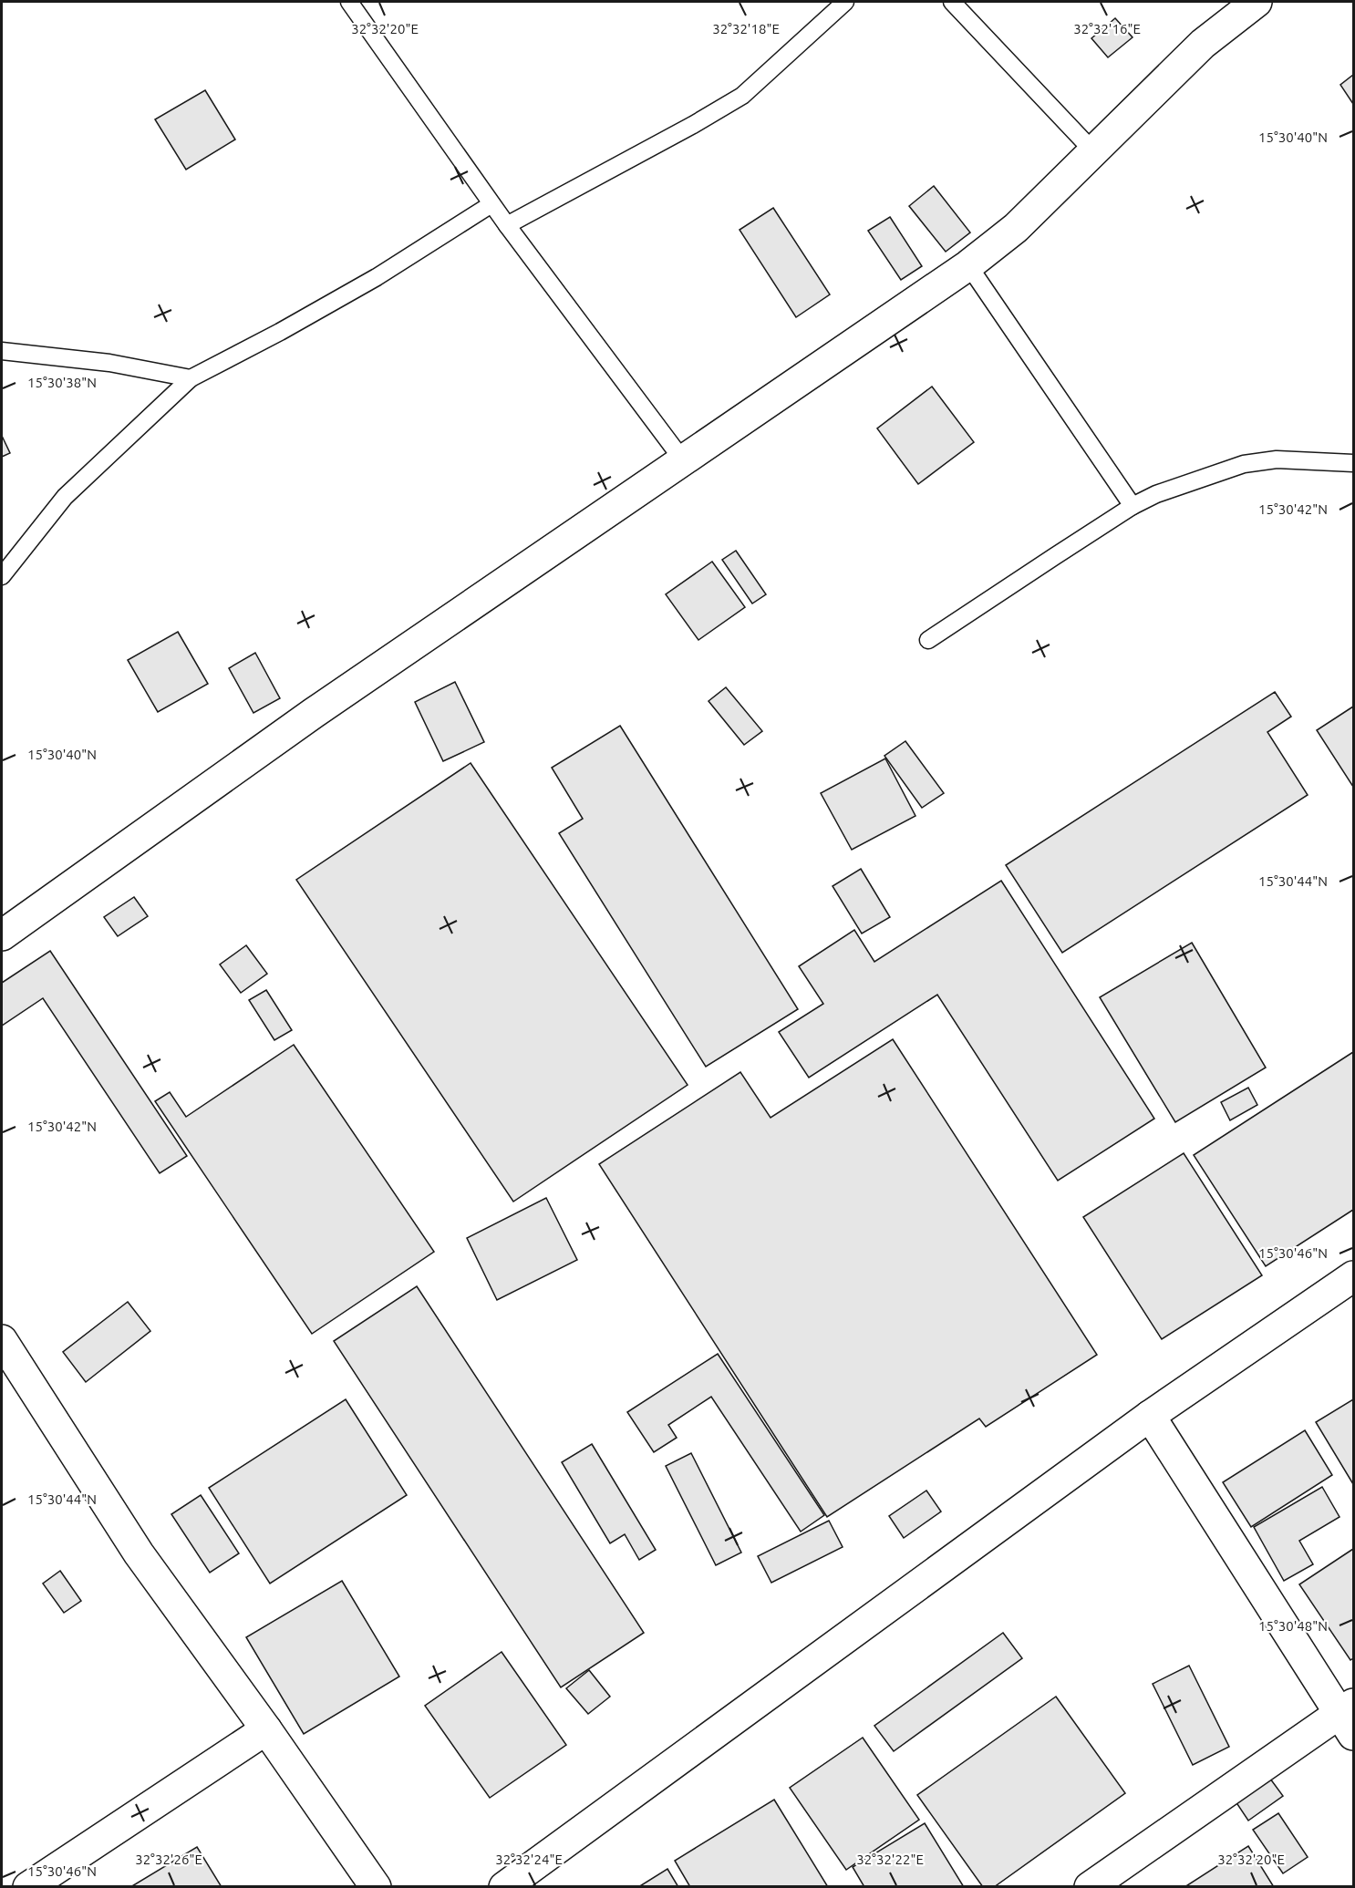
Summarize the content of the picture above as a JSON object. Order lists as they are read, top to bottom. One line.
{"coordinates":["32°32'20\"E","32°32'18\"E","32°32'16\"E","15°30'40\"N","15°30'38\"N","15°30'42\"N","15°30'44\"N","15°30'46\"N","15°30'48\"N","32°32'26\"E","32°32'24\"E","32°32'22\"E"]}
